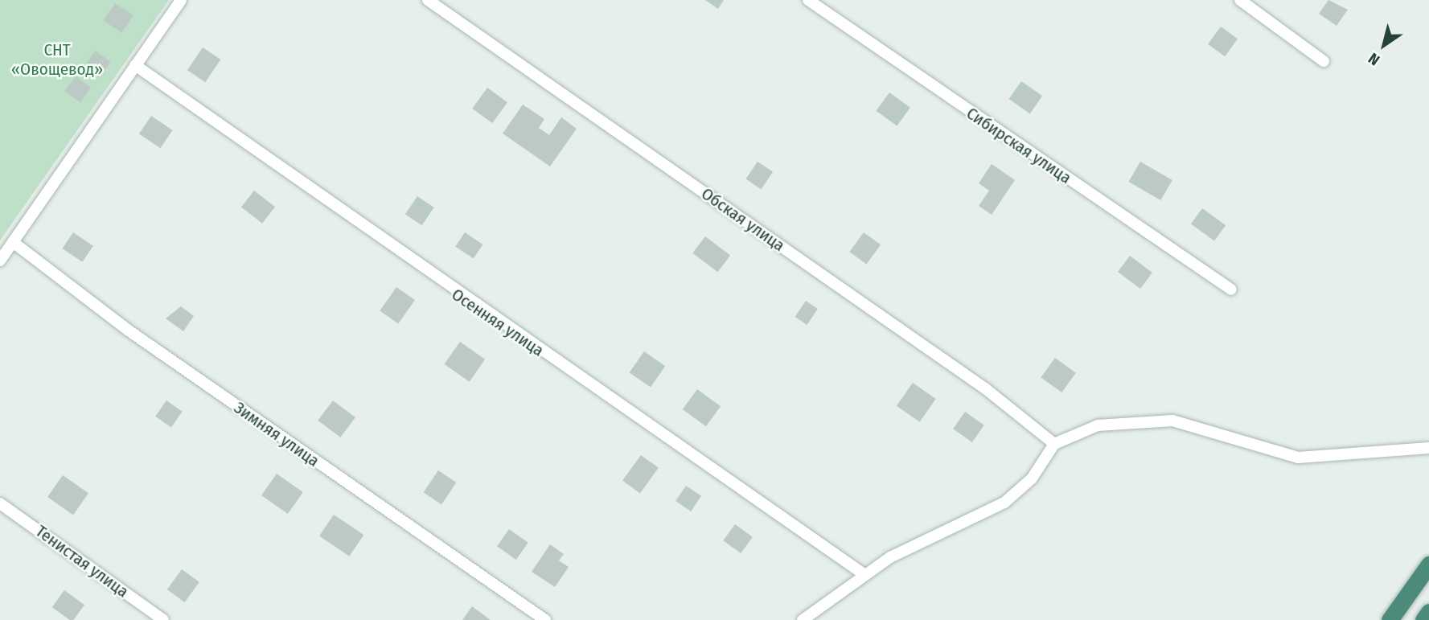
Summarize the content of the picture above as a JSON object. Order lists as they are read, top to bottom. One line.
{"streets":{"street":["Сибирская улица","Обская улица","Осенняя улица","Зимняя улица","Тенистая улица"]},"parks":["СНТ «Овощевод»"],"north":"bottom left"}
